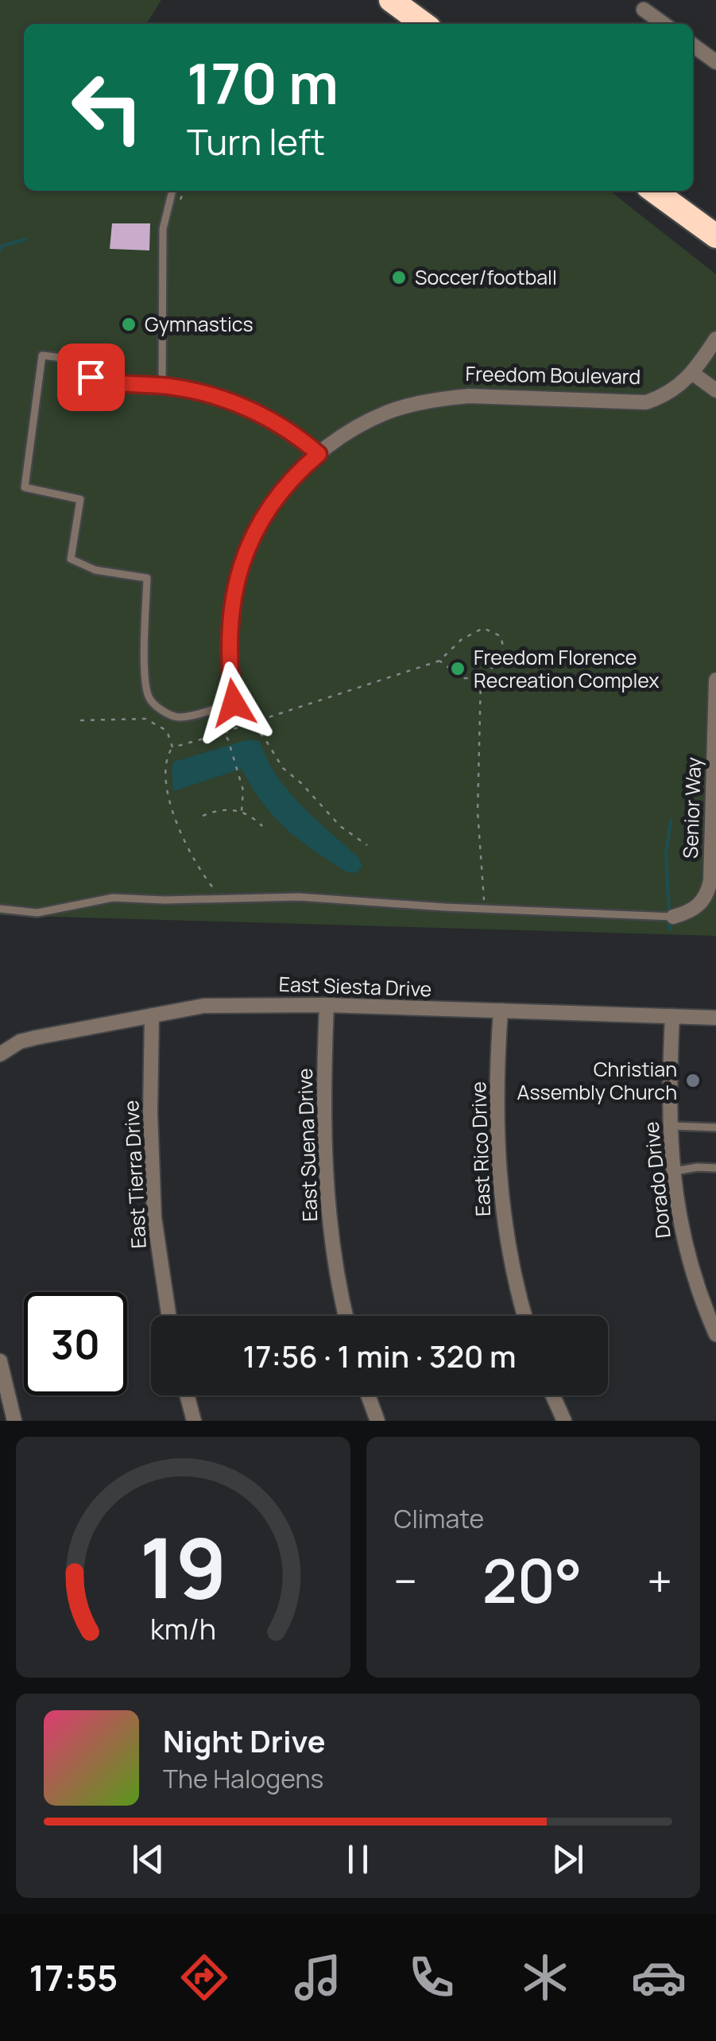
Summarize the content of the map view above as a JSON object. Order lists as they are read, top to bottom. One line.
{"streets":{"street":["Freedom Boulevard","Senior Way","East Siesta Drive","East Suena Drive","East Rico Drive","East Tierra Drive","Dorado Drive"]},"crossings":[["East Siesta Drive","East Suena Drive"],["East Siesta Drive","East Rico Drive"],["East Siesta Drive","East Tierra Drive"],["East Siesta Drive","Dorado Drive"]],"places":["Soccer/football","Gymnastics","Freedom Florence Recreation Complex","Christian Assembly Church"],"page":{"turn":["170 m","Turn left"],"limit":"30","trip":"17:56 · 1 min · 320 m","tile":"Climate","heat":["−","20°","+"],"song":["Night Drive","The Halogens"],"tabs":"17:55","gauge":["19","km/h"]}}
